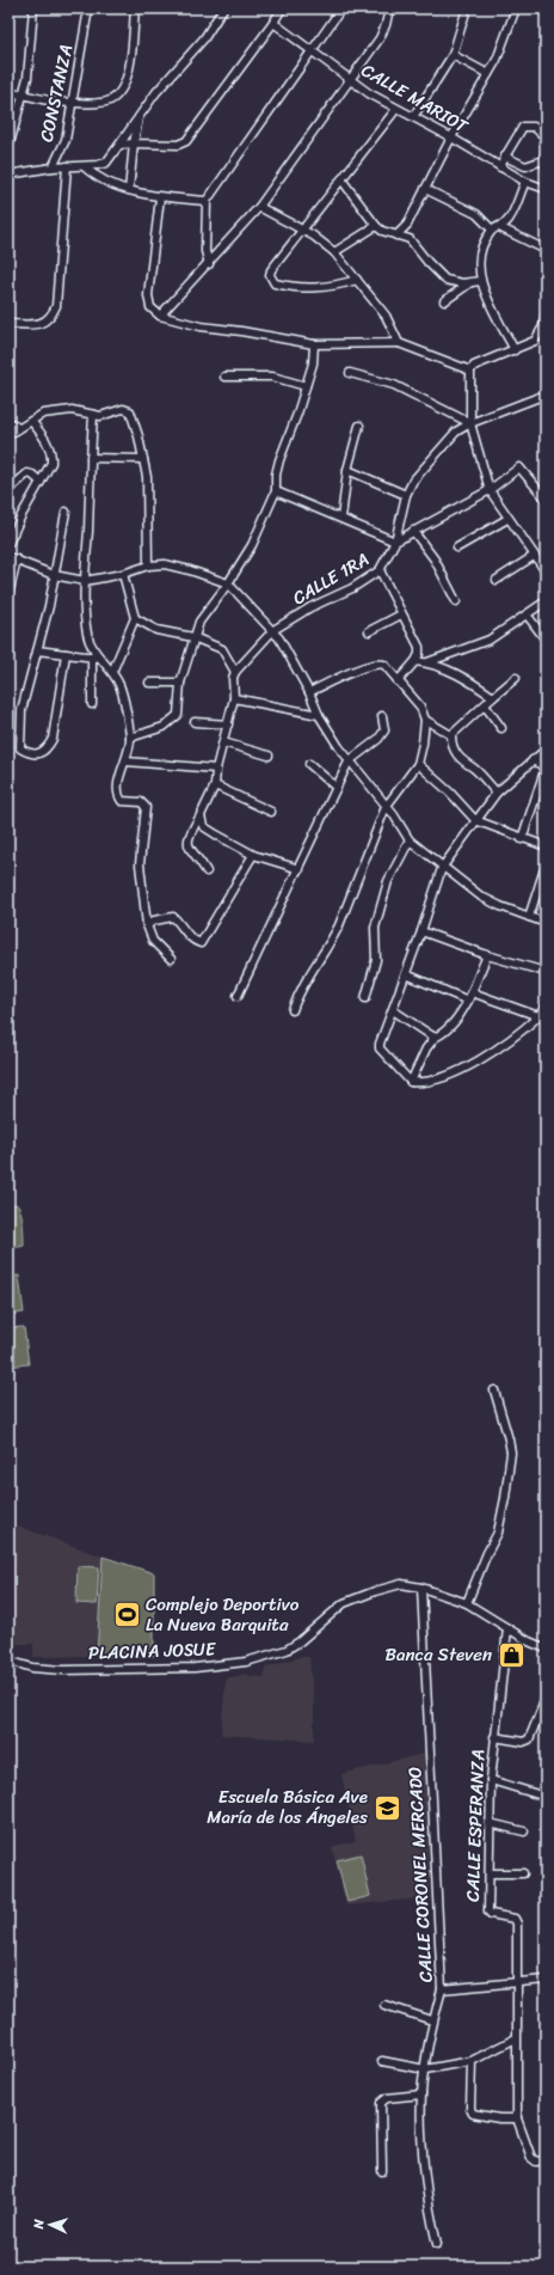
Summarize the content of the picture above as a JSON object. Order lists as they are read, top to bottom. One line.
{"streets":{"street":["CONSTANZA","CALLE MARIOT","CALLE 1RA","PLACINA JOSUE","CALLE ESPERANZA","CALLE CORONEL MERCADO"]},"crossings":[["PLACINA JOSUE","CALLE ESPERANZA"],["PLACINA JOSUE","CALLE CORONEL MERCADO"]],"places":{"sports":["Complejo Deportivo La Nueva Barquita"],"shop":["Banca Steven"],"school or university":["Escuela Básica Ave María de los Ángeles"]},"north":"left"}
